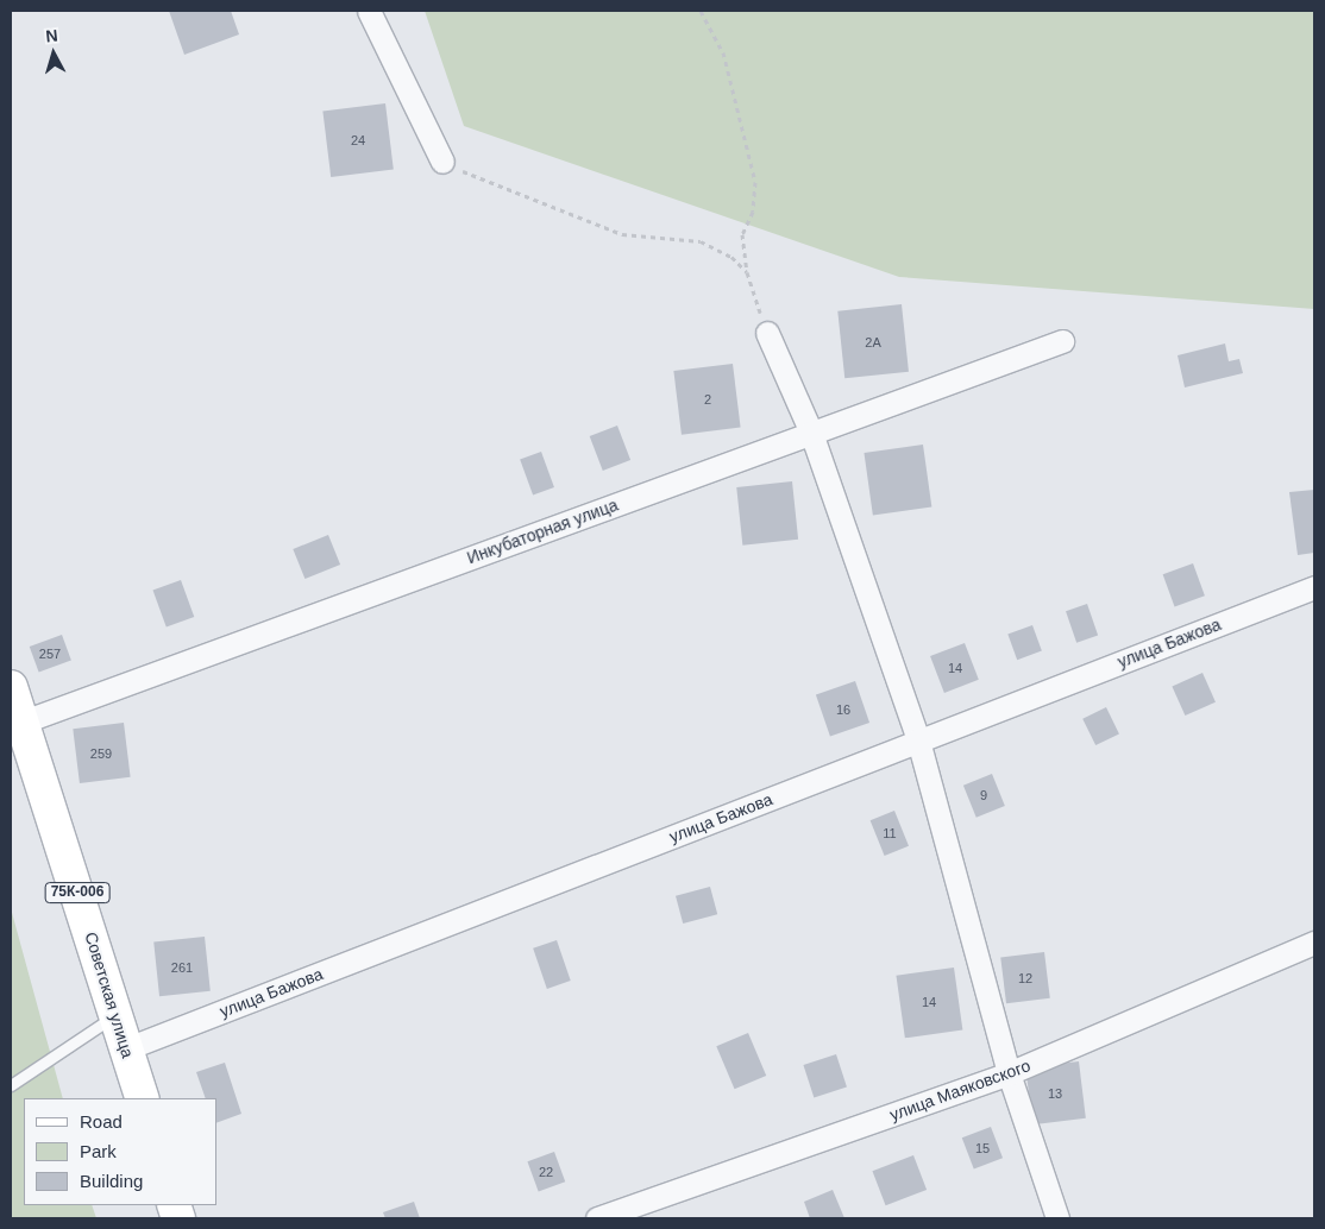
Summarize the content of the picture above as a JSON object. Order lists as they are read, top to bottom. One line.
{"streets":{"main road":["75К-006","Советская улица"],"street":["Инкубаторная улица","улица Бажова","улица Маяковского"]},"crossings":[["Инкубаторная улица","Советская улица"],["улица Бажова","Советская улица"]],"house_numbers":["24","2А","2","257","14","16","259","9","11","261","12","14","13","15","22"],"legend":["Road","Park","Building"],"north":"top"}
